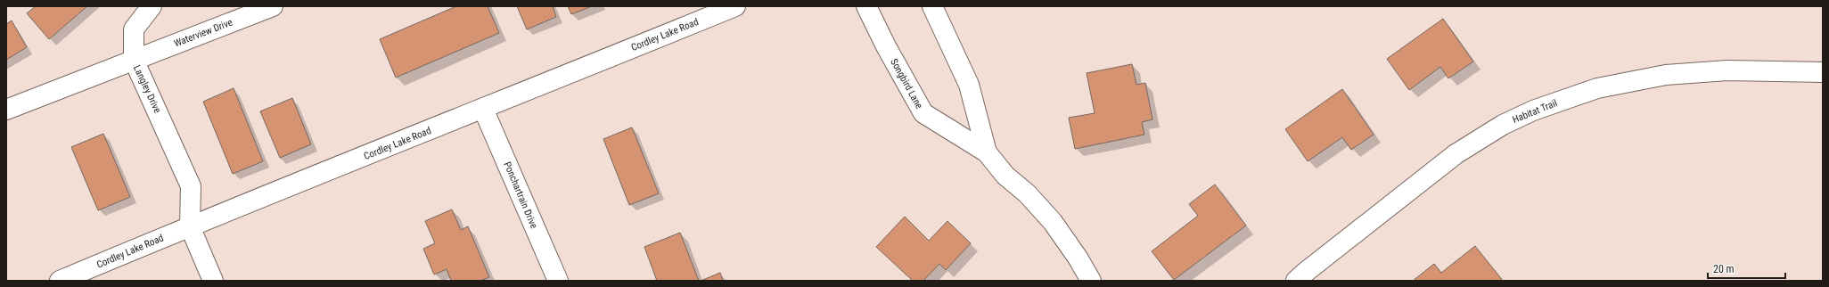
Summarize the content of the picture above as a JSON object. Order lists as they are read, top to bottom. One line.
{"streets":{"street":["Waterview Drive","Cordley Lake Road","Songbird Lane","Langley Drive","Habitat Trail","Ponchartrain Drive"]},"crossings":[["Waterview Drive","Langley Drive"],["Cordley Lake Road","Langley Drive"],["Cordley Lake Road","Ponchartrain Drive"]],"scale_bar":"20 m"}
